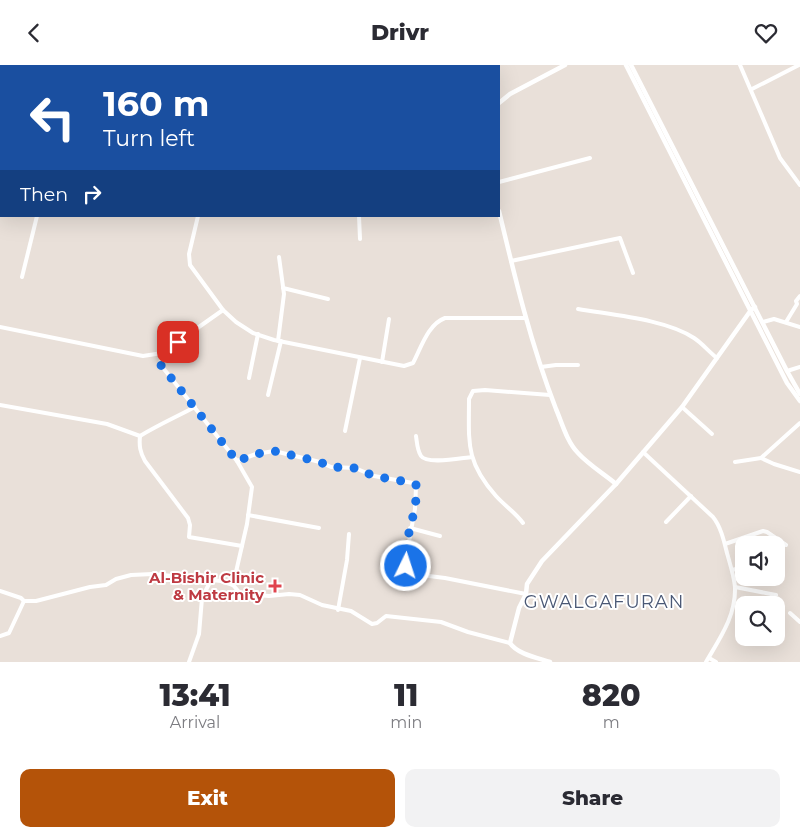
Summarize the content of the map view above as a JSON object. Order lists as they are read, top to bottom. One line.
{"districts":["GWALGAFURAN"],"places":{"health":["Al-Bishir Clinic & Maternity"]},"page":{"header":"Drivr","turn":["160 m","Turn left"],"then":"Then","eta":["13:41","Arrival","11","min","820","m"],"buttons":["Exit","Share"]}}
